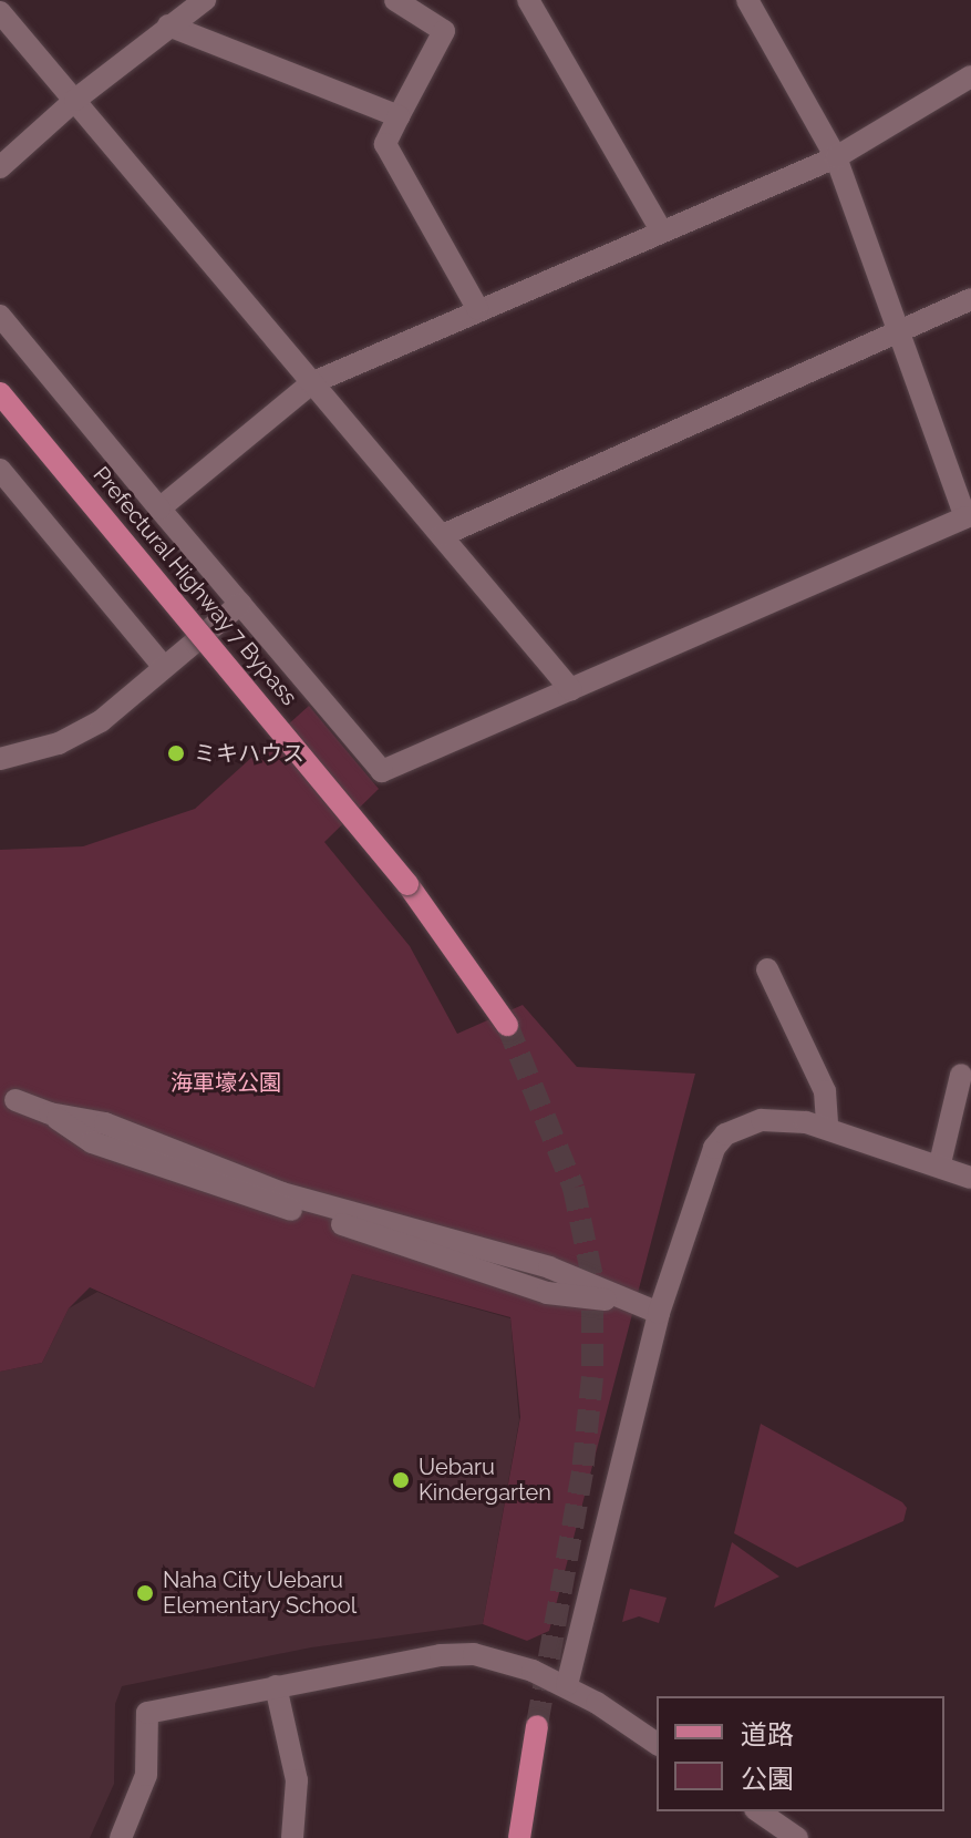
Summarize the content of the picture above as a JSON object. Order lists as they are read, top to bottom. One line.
{"streets":{"main road":["Prefectural Highway 7 Bypass"]},"parks":["海軍壕公園"],"places":["ミキハウス","Uebaru Kindergarten","Naha City Uebaru Elementary School"],"legend":["道路","公園"]}
